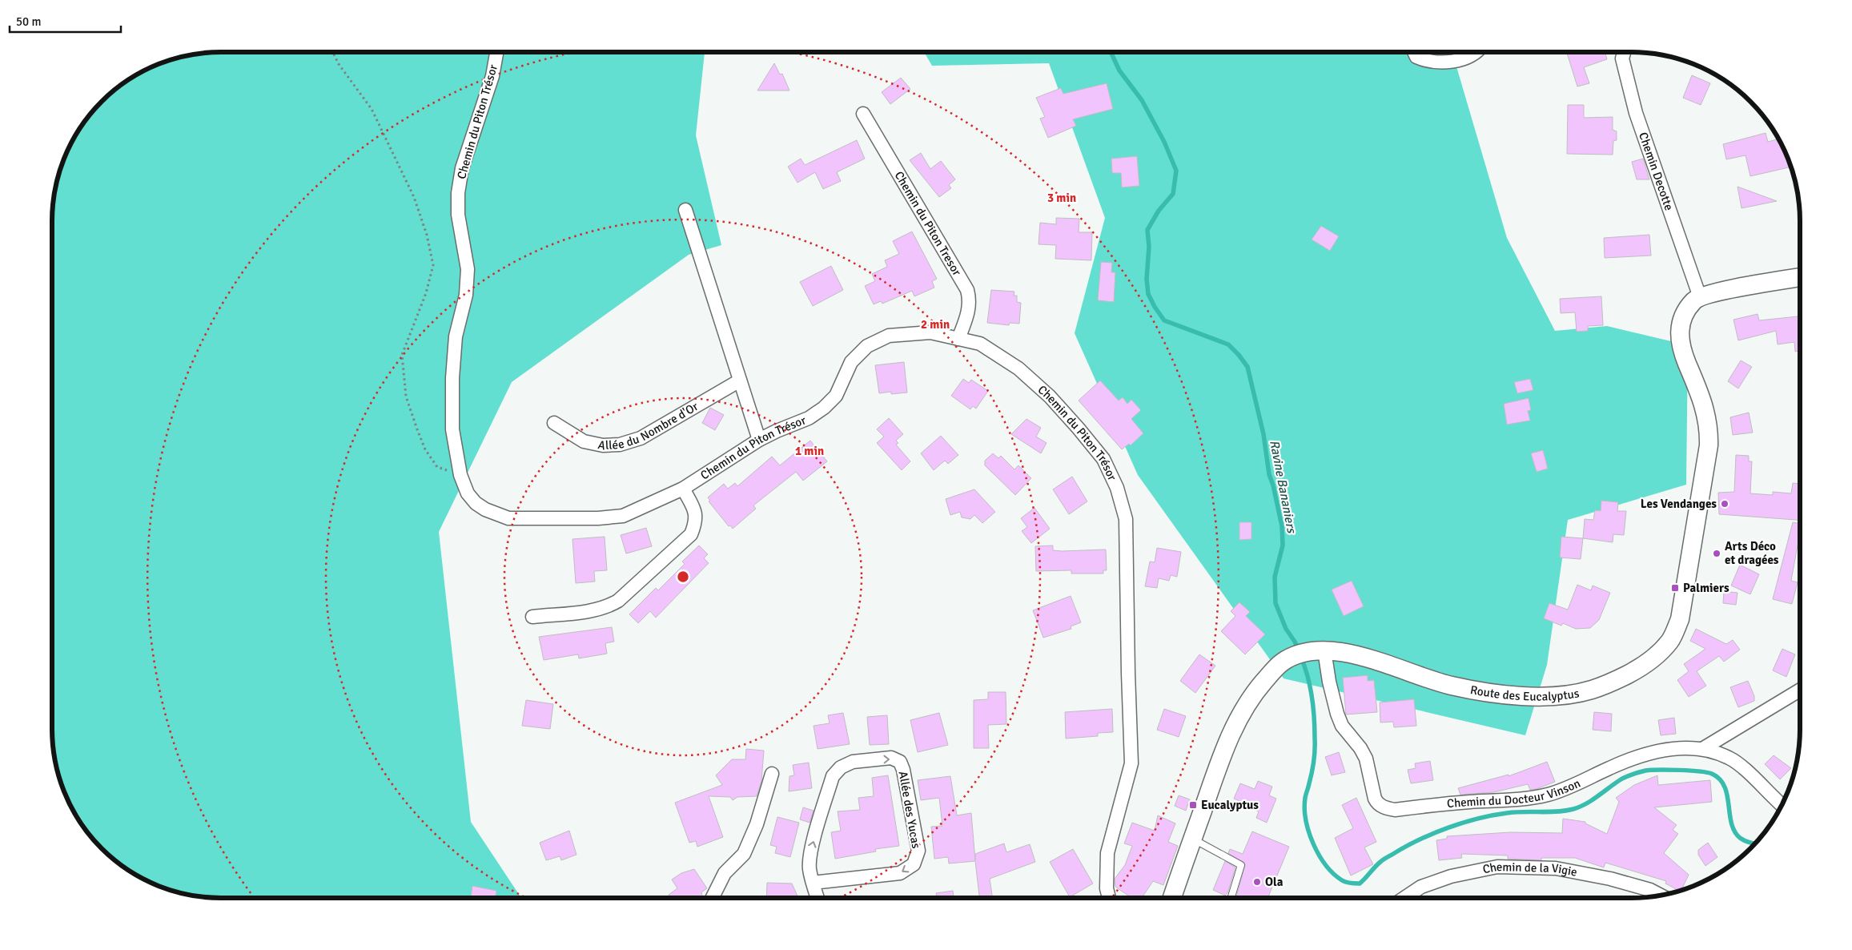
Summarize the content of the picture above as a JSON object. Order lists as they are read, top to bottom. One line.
{"streets":{"main road":["Route des Eucalyptus"],"street":["Chemin du Piton Trésor","Chemin Decotte","Chemin du Piton Tresor","Allée du Nombre d'Or","Chemin du Docteur Vinson","Allée des Yucas","Chemin de la Vigie"]},"crossings":[["Chemin du Piton Trésor","Chemin du Piton Tresor"],["Chemin Decotte","Route des Eucalyptus"],["Route des Eucalyptus","Chemin du Docteur Vinson"]],"water":["Ravine Bananiers"],"places":{"other":["Les Vendanges","Arts Déco et dragées","Ola"],"transit":["Palmiers","Eucalyptus"]},"scale_bar":"50 m","rings":["3 min","2 min","1 min"]}
